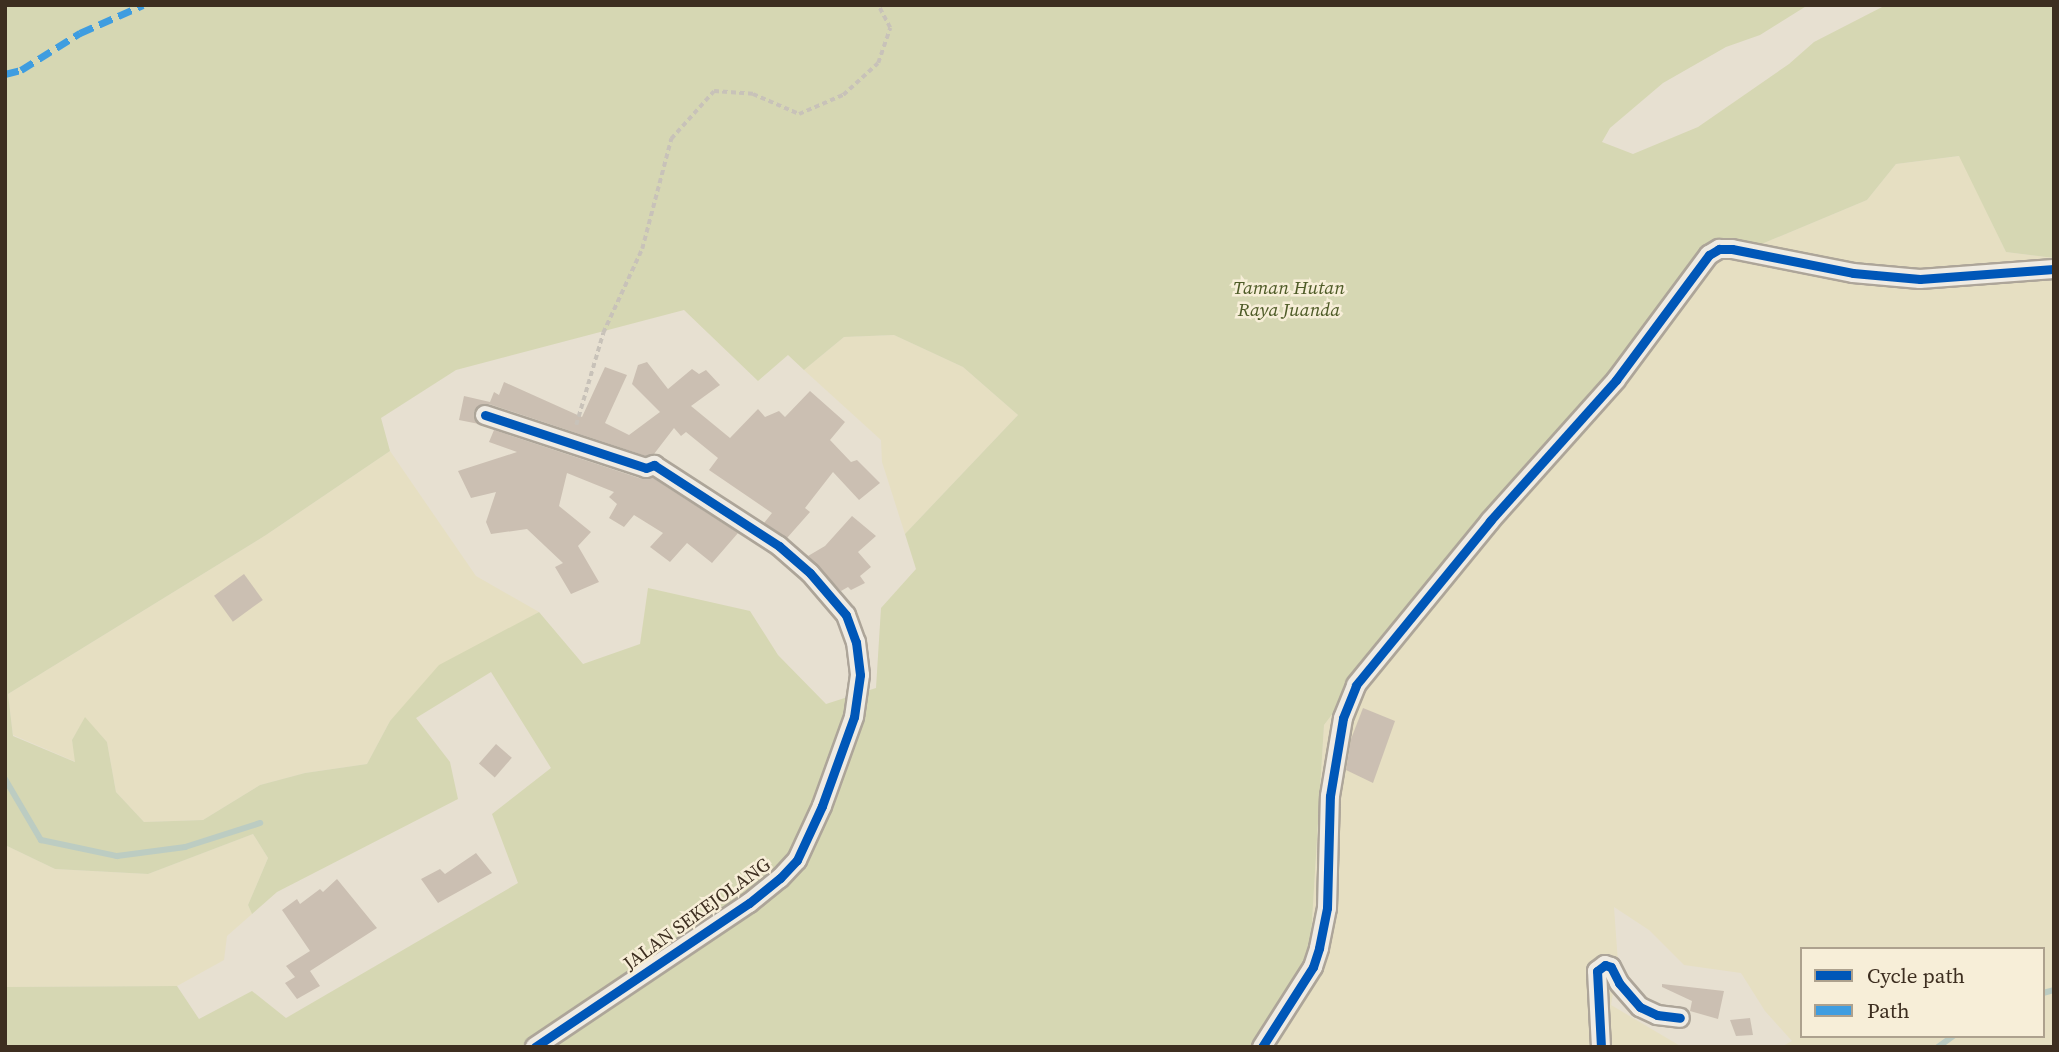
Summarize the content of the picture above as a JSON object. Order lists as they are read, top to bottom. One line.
{"streets":{"street":["JALAN SEKEJOLANG"]},"parks":["Taman Hutan Raya Juanda"],"legend":["Cycle path","Path"]}
